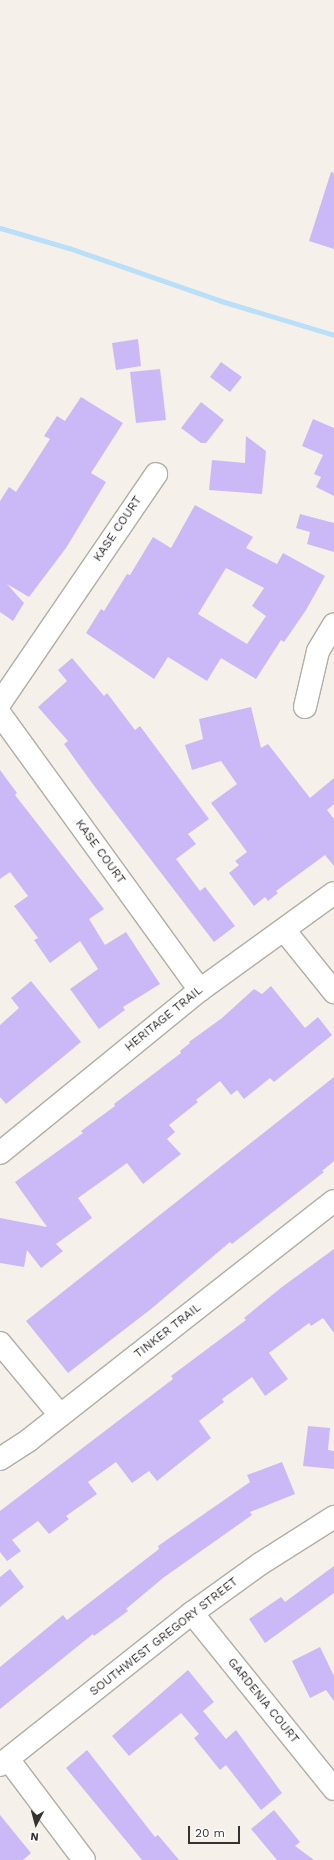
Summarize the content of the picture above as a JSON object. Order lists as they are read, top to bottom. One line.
{"streets":{"street":["KASE COURT","HERITAGE TRAIL","TINKER TRAIL","SOUTHWEST GREGORY STREET","GARDENIA COURT"]},"crossings":[["KASE COURT","HERITAGE TRAIL"],["SOUTHWEST GREGORY STREET","GARDENIA COURT"]],"scale_bar":"20 m","north":"bottom"}
